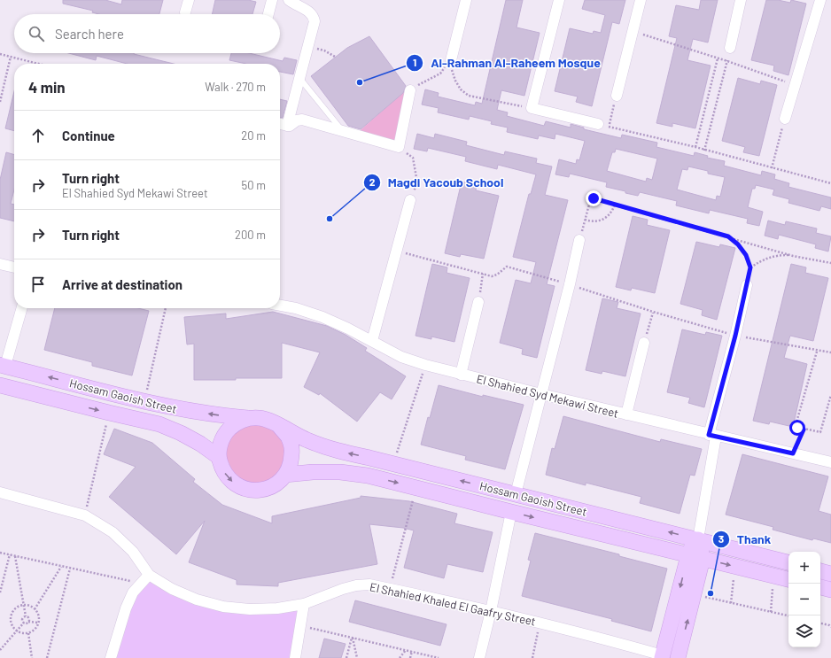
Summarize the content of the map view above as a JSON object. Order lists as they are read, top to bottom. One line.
{"streets":{"street":["Hossam Gaoish Street","El Shahied Syd Mekawi Street","El Shahied Khaled El Gaafry Street"]},"places":["Al-Rahman Al-Raheem Mosque","Magdi Yacoub School","Thank"],"page":{"search":"Search here","heading":["4 min","Walk · 270 m"],"list":[["Continue","20 m"],["Turn right","El Shahied Syd Mekawi Street","50 m"],["Turn right","200 m"],"Arrive at destination"],"map_buttons":["+","−"]}}
